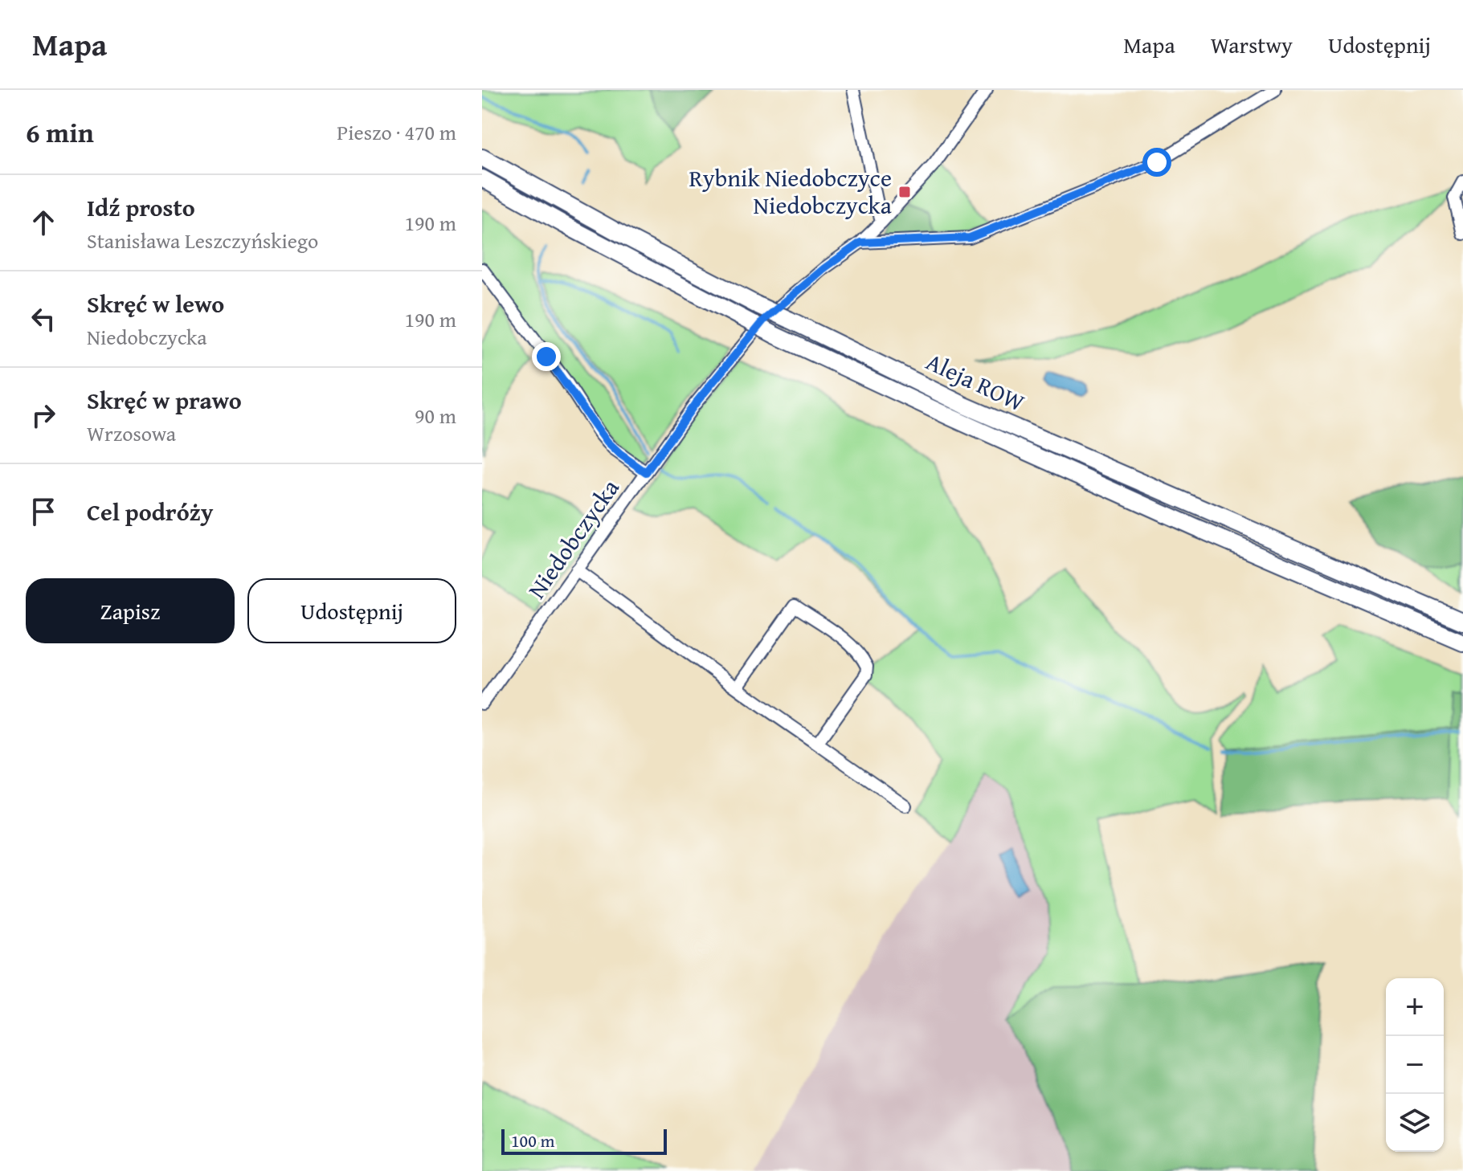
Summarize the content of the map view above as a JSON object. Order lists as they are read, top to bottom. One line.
{"streets":{"main road":["Aleja ROW"],"street":["Niedobczycka"]},"places":{"transit":["Rybnik Niedobczyce Niedobczycka"]},"scale_bar":"100 m","page":{"header":"Mapa","nav":["Mapa","Warstwy","Udostępnij"],"heading":["6 min","Pieszo · 470 m"],"list":[["Idź prosto","Stanisława Leszczyńskiego","190 m"],["Skręć w lewo","Niedobczycka","190 m"],["Skręć w prawo","Wrzosowa","90 m"],"Cel podróży"],"buttons":["Zapisz","Udostępnij"],"map_buttons":["+","−"],"scale":"100 m"}}
